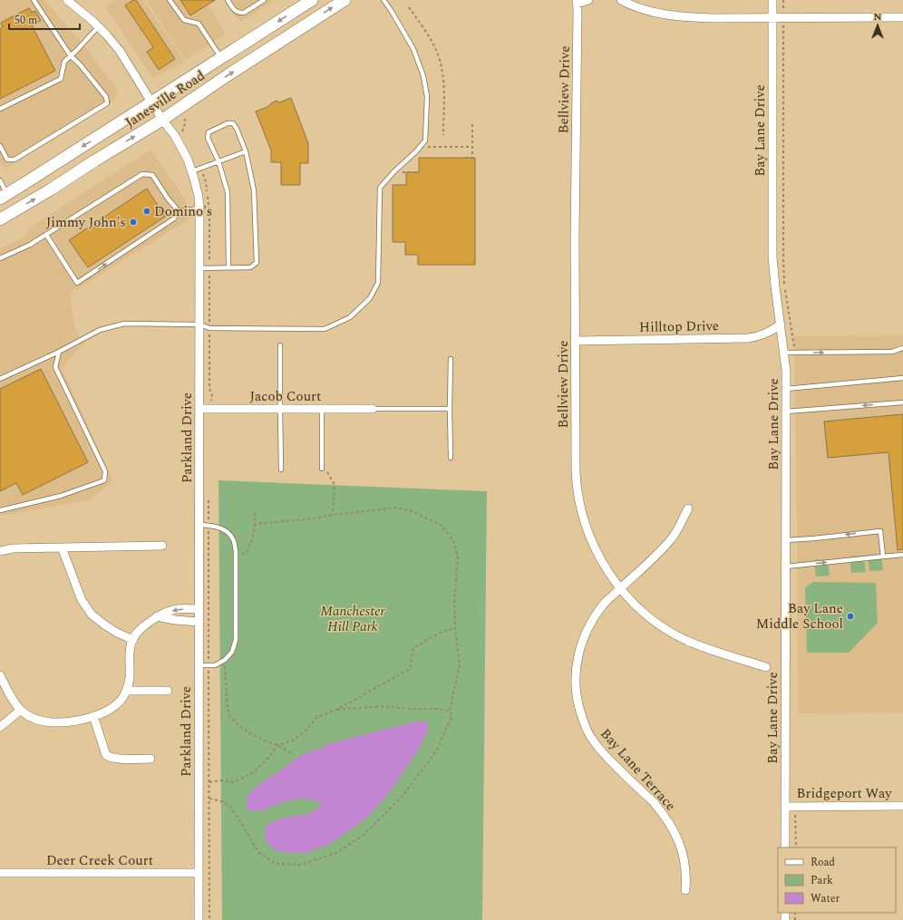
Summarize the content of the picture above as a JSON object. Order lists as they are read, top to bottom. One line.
{"streets":{"main road":["Janesville Road"],"street":["Bellview Drive","Bay Lane Drive","Hilltop Drive","Jacob Court","Parkland Drive","Bay Lane Terrace","Bridgeport Way","Deer Creek Court"]},"crossings":[["Bellview Drive","Hilltop Drive"],["Bellview Drive","Bay Lane Terrace"],["Janesville Road","Parkland Drive"],["Bay Lane Drive","Hilltop Drive"],["Bay Lane Drive","Bridgeport Way"],["Jacob Court","Parkland Drive"],["Parkland Drive","Deer Creek Court"]],"parks":["Manchester Hill Park"],"places":["Domino's","Jimmy John's","Bay Lane Middle School"],"legend":["Road","Park","Water"],"scale_bar":"50 m","north":"top"}
